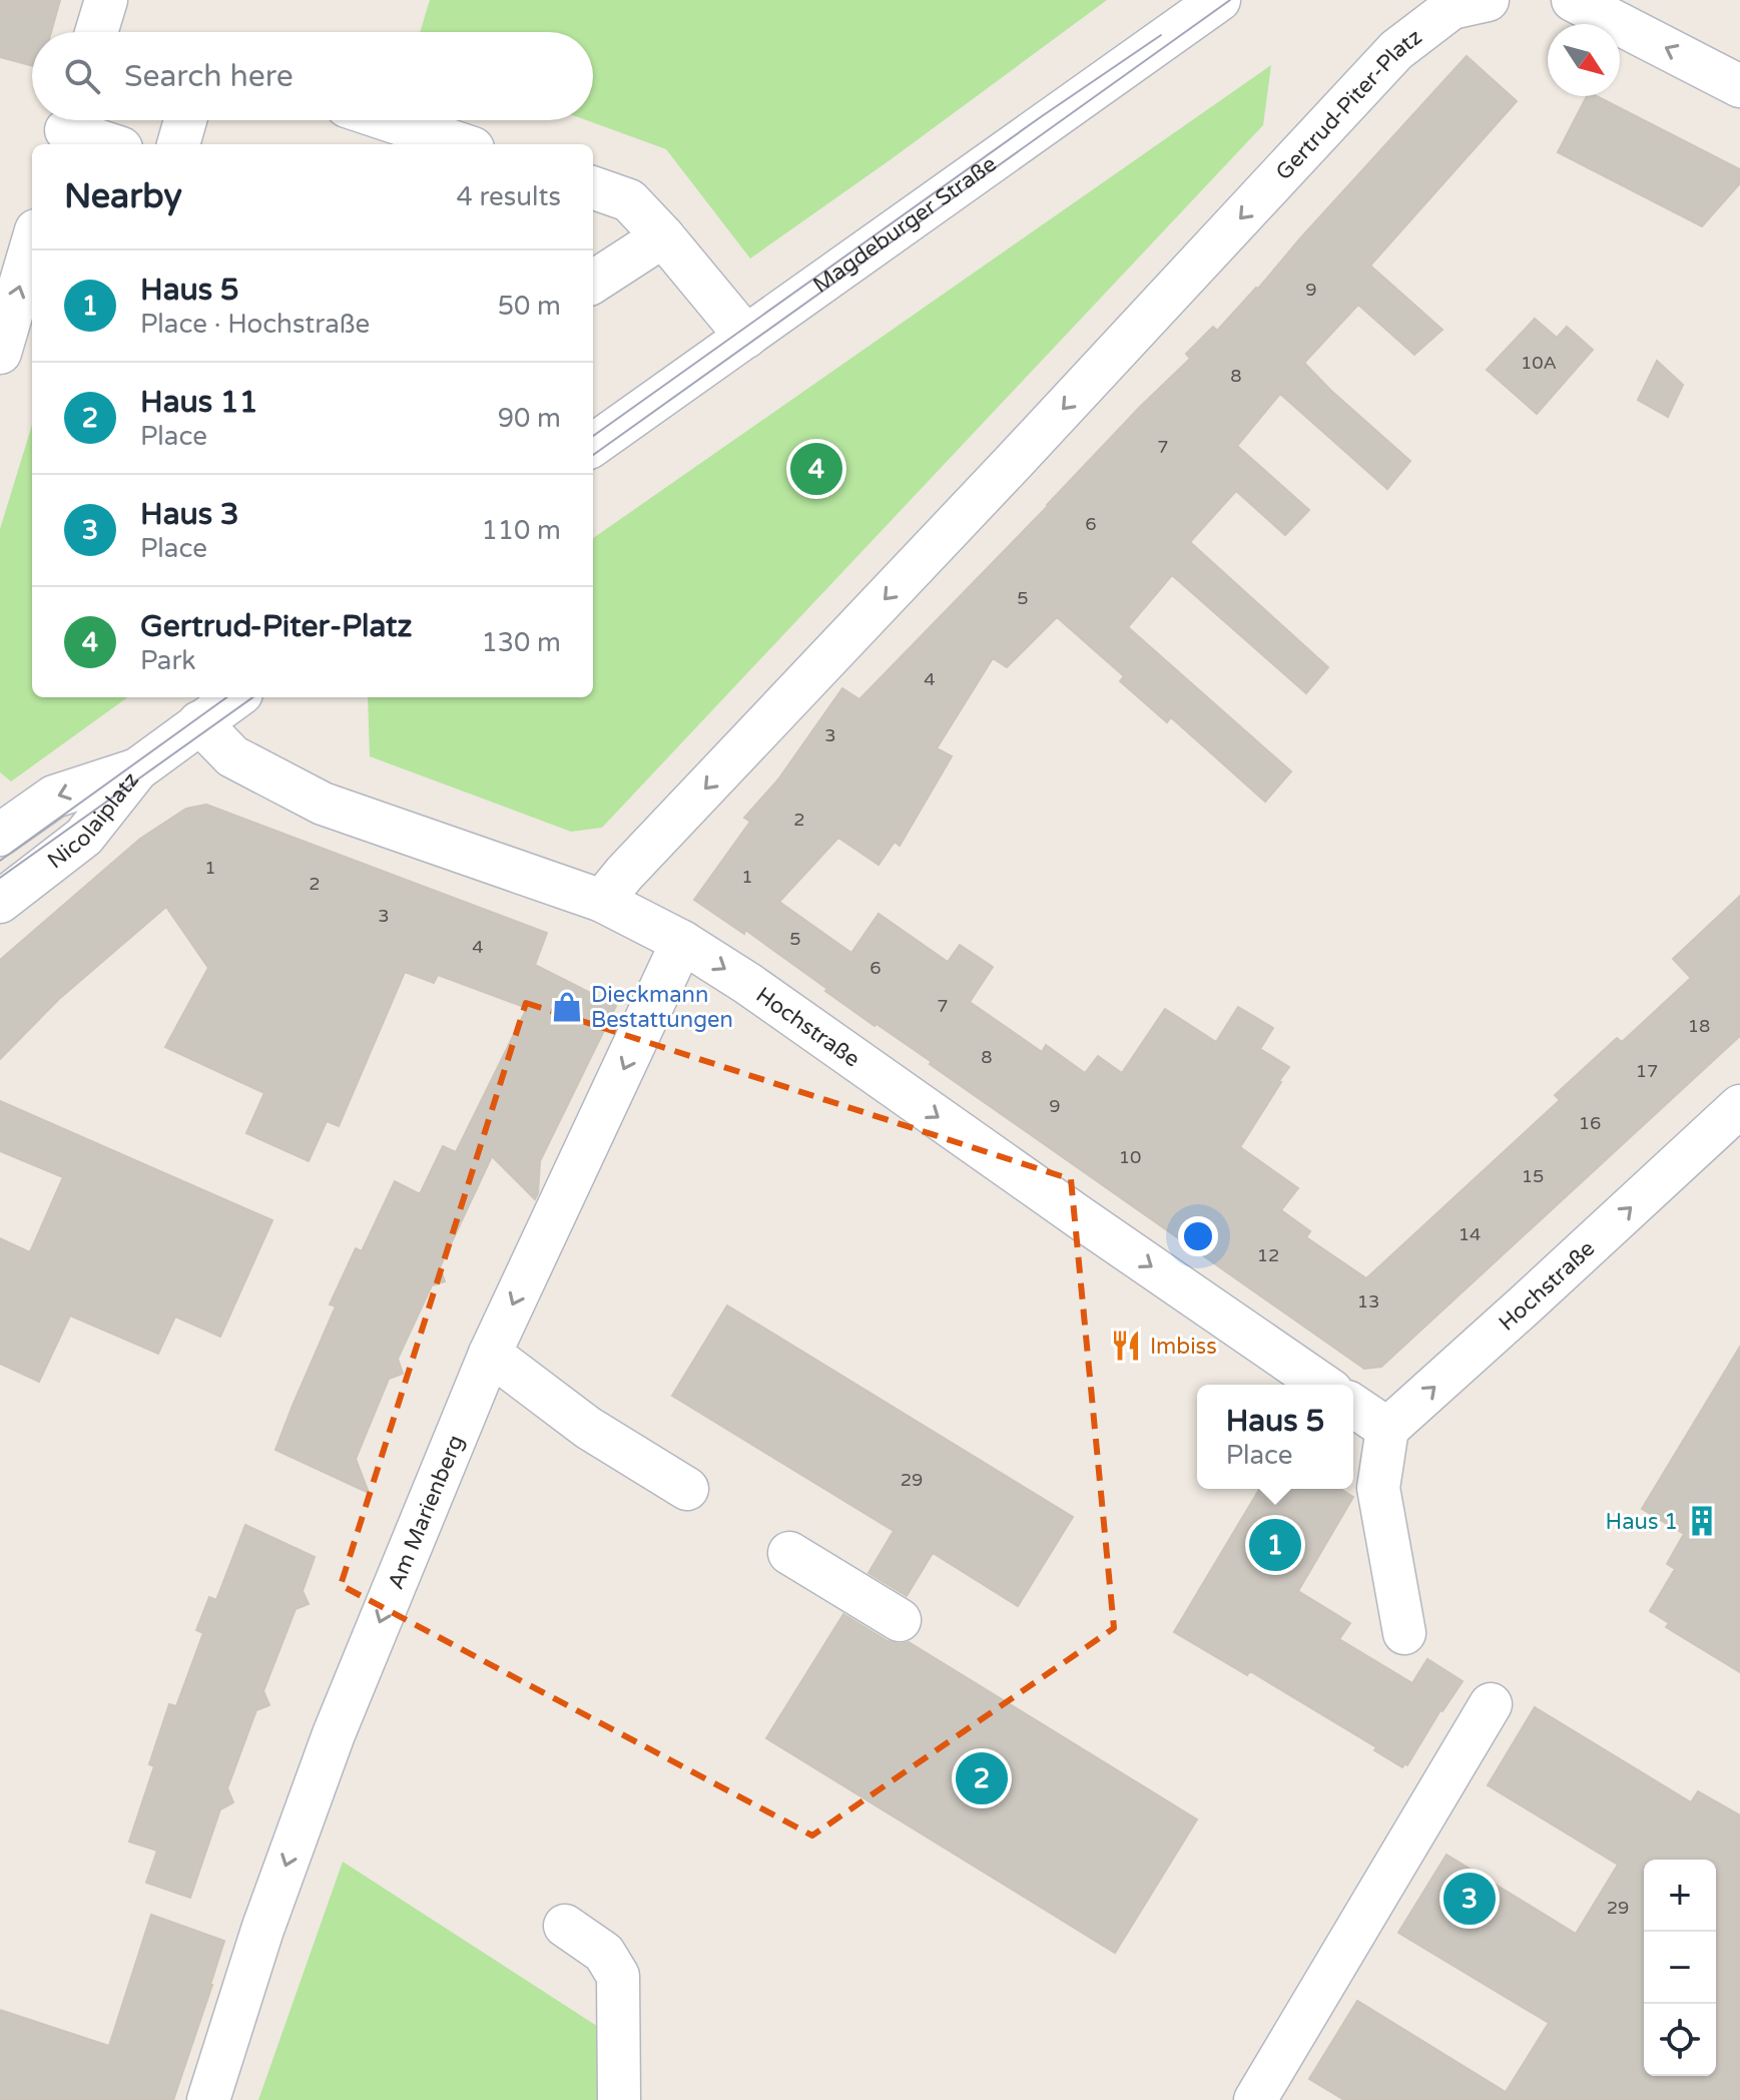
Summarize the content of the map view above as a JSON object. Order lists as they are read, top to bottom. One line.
{"streets":{"street":["Gertrud-Piter-Platz","Magdeburger Straße","Nicolaiplatz","Hochstraße","Am Marienberg"]},"crossings":[["Gertrud-Piter-Platz","Hochstraße"],["Hochstraße","Am Marienberg"]],"one_way":["Gertrud-Piter-Platz","Am Marienberg"],"places":{"shop":["Dieckmann Bestattungen"],"restaurant":["Imbiss"],"building":["Haus 1"]},"house_numbers":["9","10A","8","7","6","5","4","3","2","1","1","2","3","5","4","6","7","18","8","17","9","16","10","15","14","12","13","29","29"],"north":"bottom right","page":{"search":"Search here","heading":["Nearby","4 results"],"list":[{"mark":"1","name":"Haus 5","note":"Place · Hochstraße","value":"50 m"},{"mark":"2","name":"Haus 11","note":"Place","value":"90 m"},{"mark":"3","name":"Haus 3","note":"Place","value":"110 m"},{"mark":"4","name":"Gertrud-Piter-Platz","note":"Park","value":"130 m"}],"pins":["4","1","2","3"],"popup":["Haus 5","Place"],"map_buttons":["+","−"]}}
